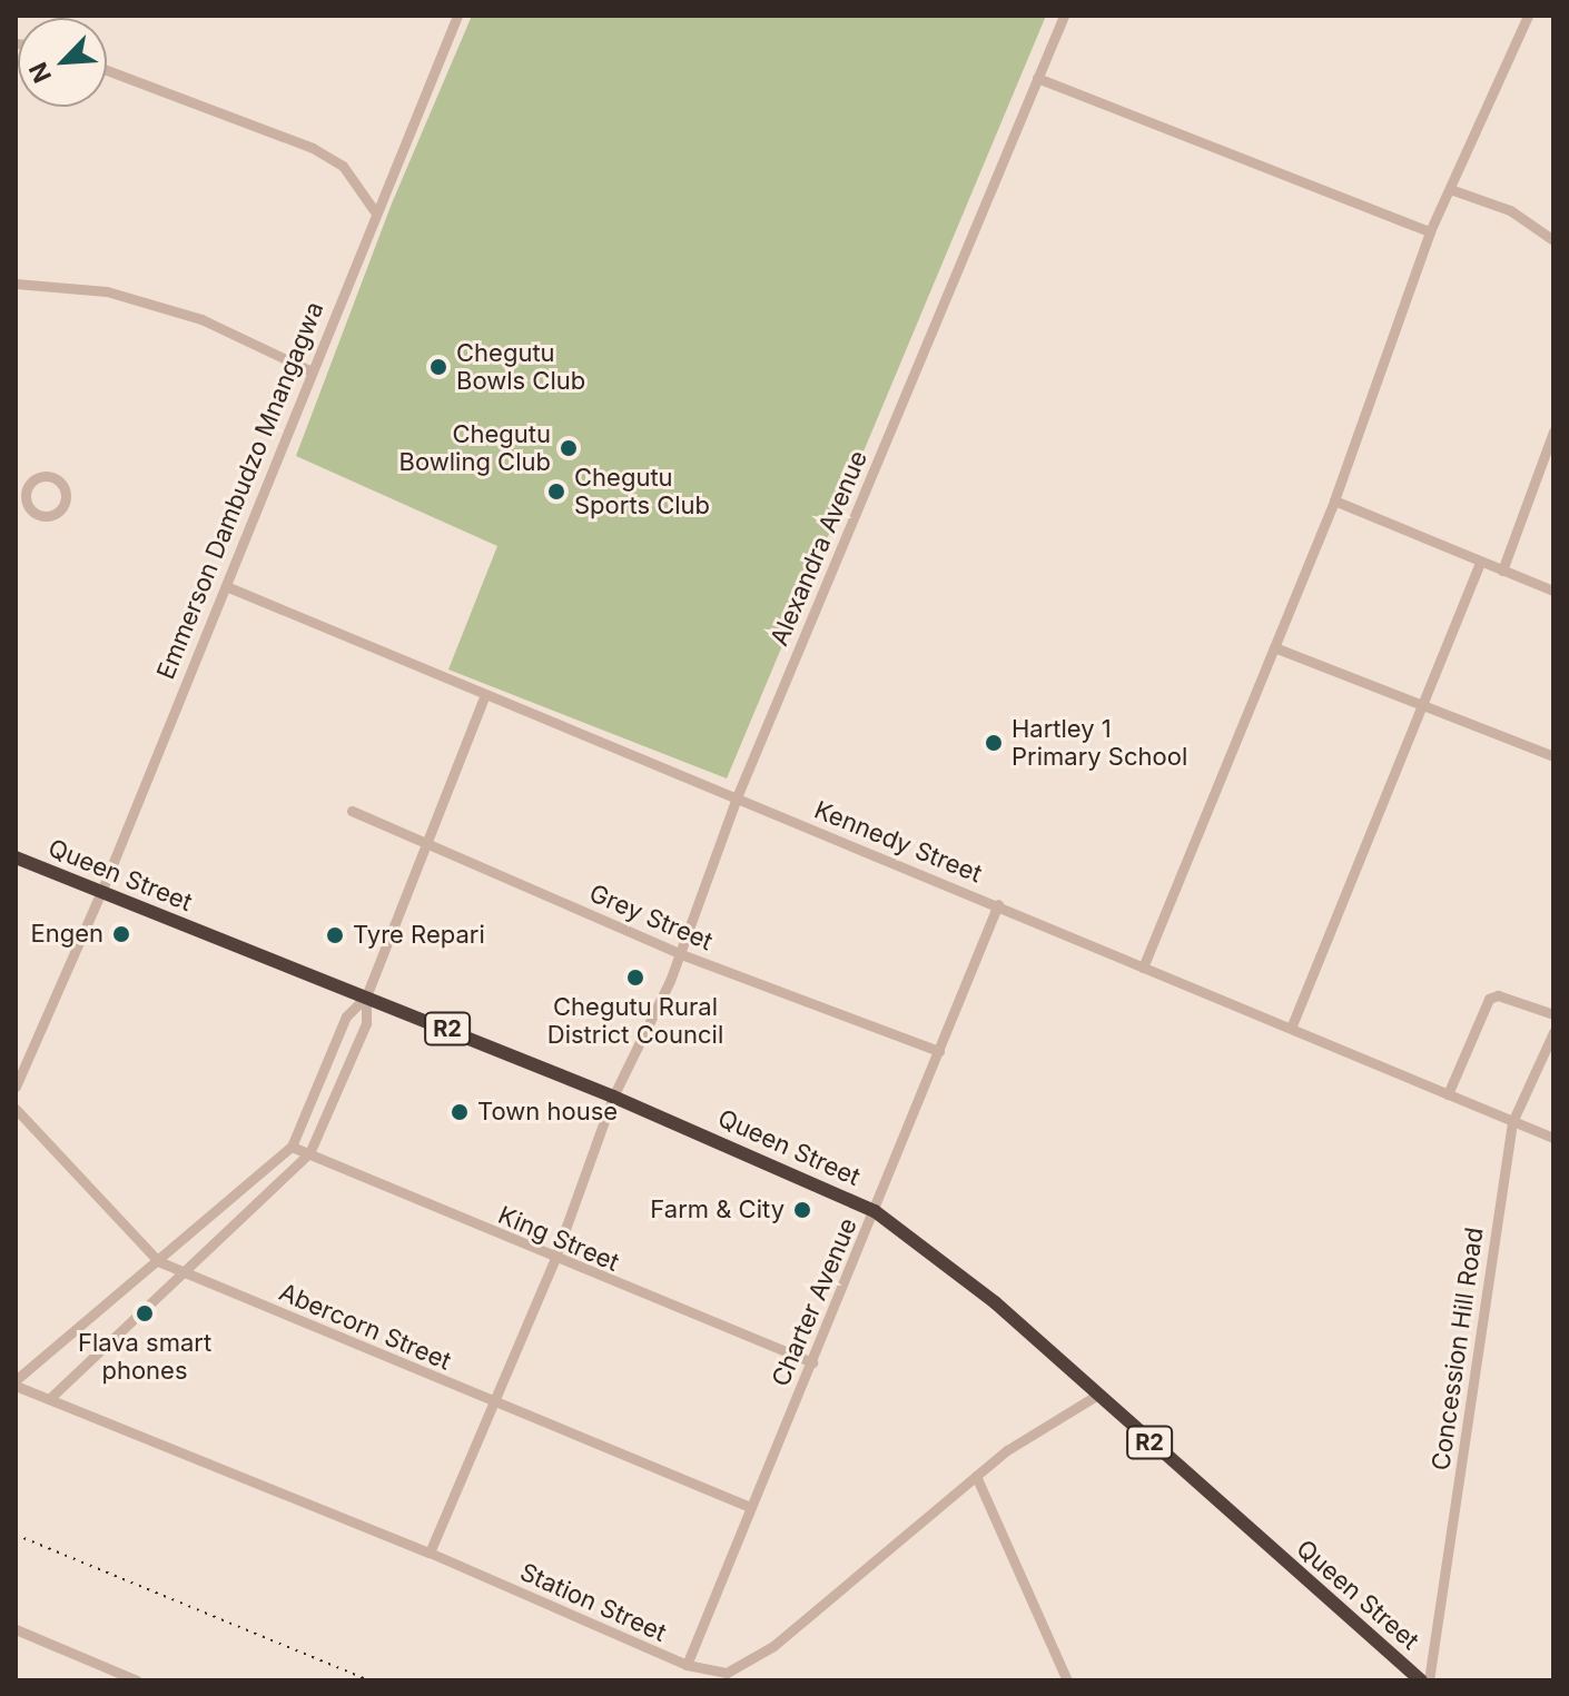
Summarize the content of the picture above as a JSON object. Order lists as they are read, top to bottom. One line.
{"streets":{"highway":["Queen Street","R2"],"street":["Emmerson Dambudzo Mnangagwa","Alexandra Avenue","Kennedy Street","Grey Street","King Street","Charter Avenue","Abercorn Street","Concession Hill Road","Station Street"]},"crossings":[["Emmerson Dambudzo Mnangagwa","Kennedy Street"],["Emmerson Dambudzo Mnangagwa","Queen Street"],["Alexandra Avenue","Kennedy Street"],["Alexandra Avenue","Queen Street"],["Alexandra Avenue","Grey Street"],["Alexandra Avenue","King Street"],["Alexandra Avenue","Abercorn Street"],["Alexandra Avenue","Station Street"],["Kennedy Street","Charter Avenue"],["Kennedy Street","Concession Hill Road"],["Queen Street","Charter Avenue"],["Queen Street","Station Street"],["Grey Street","Charter Avenue"],["King Street","Charter Avenue"],["Charter Avenue","Abercorn Street"],["Charter Avenue","Station Street"]],"places":["Chegutu Bowls Club","Chegutu Bowling Club","Chegutu Sports Club","Hartley 1 Primary School","Engen","Tyre Repari","Chegutu Rural District Council","Town house","Farm & City","Flava smart phones"],"north":"bottom left"}
